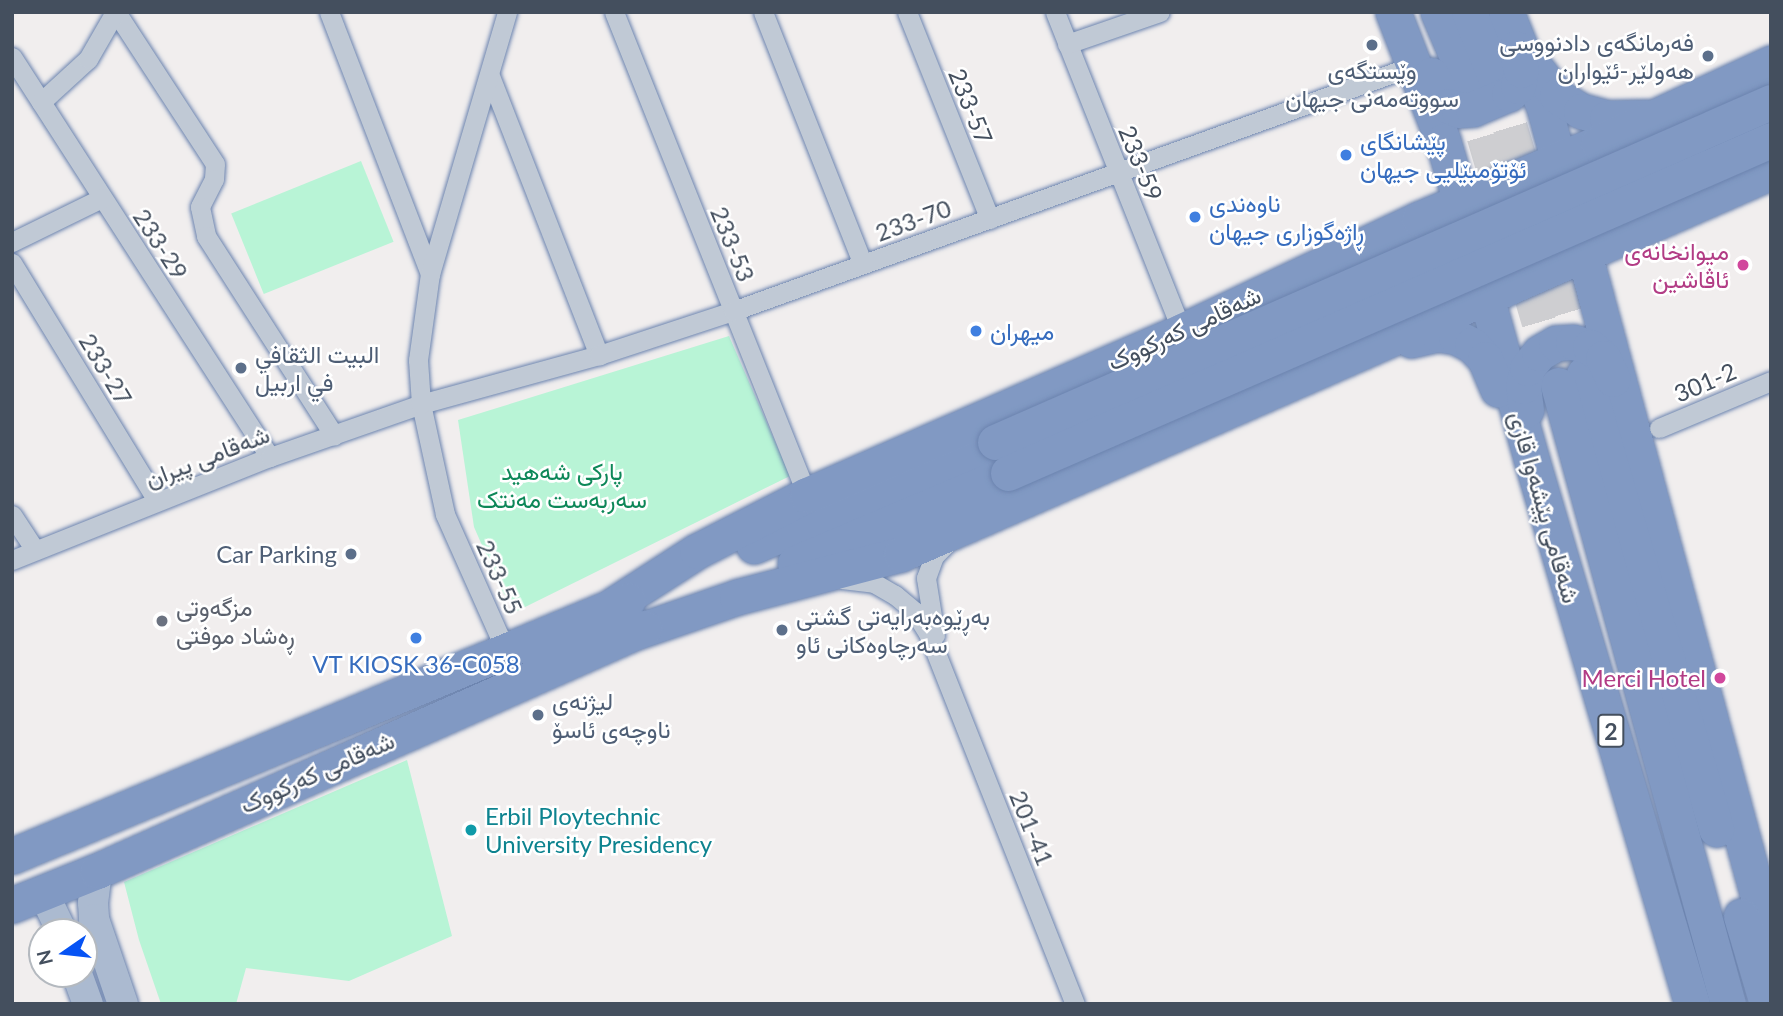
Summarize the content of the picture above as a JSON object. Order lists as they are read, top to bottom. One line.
{"streets":{"highway":["شەقامی کەرکووک","شەقامی پێشەوا قازی","2"],"street":["233-57","233-59","233-70","233-29","233-53","233-27","301-2","شەقامی پیران","233-55","201-41"]},"crossings":[["233-57","233-70"],["233-59","233-70"],["233-59","شەقامی کەرکووک"],["233-70","233-53"],["233-70","شەقامی پیران"],["233-70","233-55"],["233-29","شەقامی پیران"],["233-53","شەقامی کەرکووک"],["شەقامی کەرکووک","شەقامی پێشەوا قازی"],["شەقامی کەرکووک","233-55"],["شەقامی کەرکووک","201-41"],["233-27","شەقامی پیران"],["شەقامی پیران","233-55"]],"parks":["پارکی شەهید سەربەست مەنتک"],"places":["وێستگەی سووتەمەنی جیھان","فه‌رمانگه‌ی دادنووسی هه‌ولێر-ئێواران","پێشانگای ئۆتۆمبێلیی جیھان","ناوەندی ڕاژەگوزاری جیهان","میوانخانەی ئاڤاشین","میهران","البيت الثقافي في اربيل","Car Parking","مزگەوتی ڕەشاد موفتی","بەڕێوەبەرایەتی گشتی سەرچاوەکانی ئاو","VT KIOSK 36-C058","Merci Hotel","لیژنەی ناوچەی ئاسۆ","Erbil Ploytechnic University Presidency"],"north":"left"}
